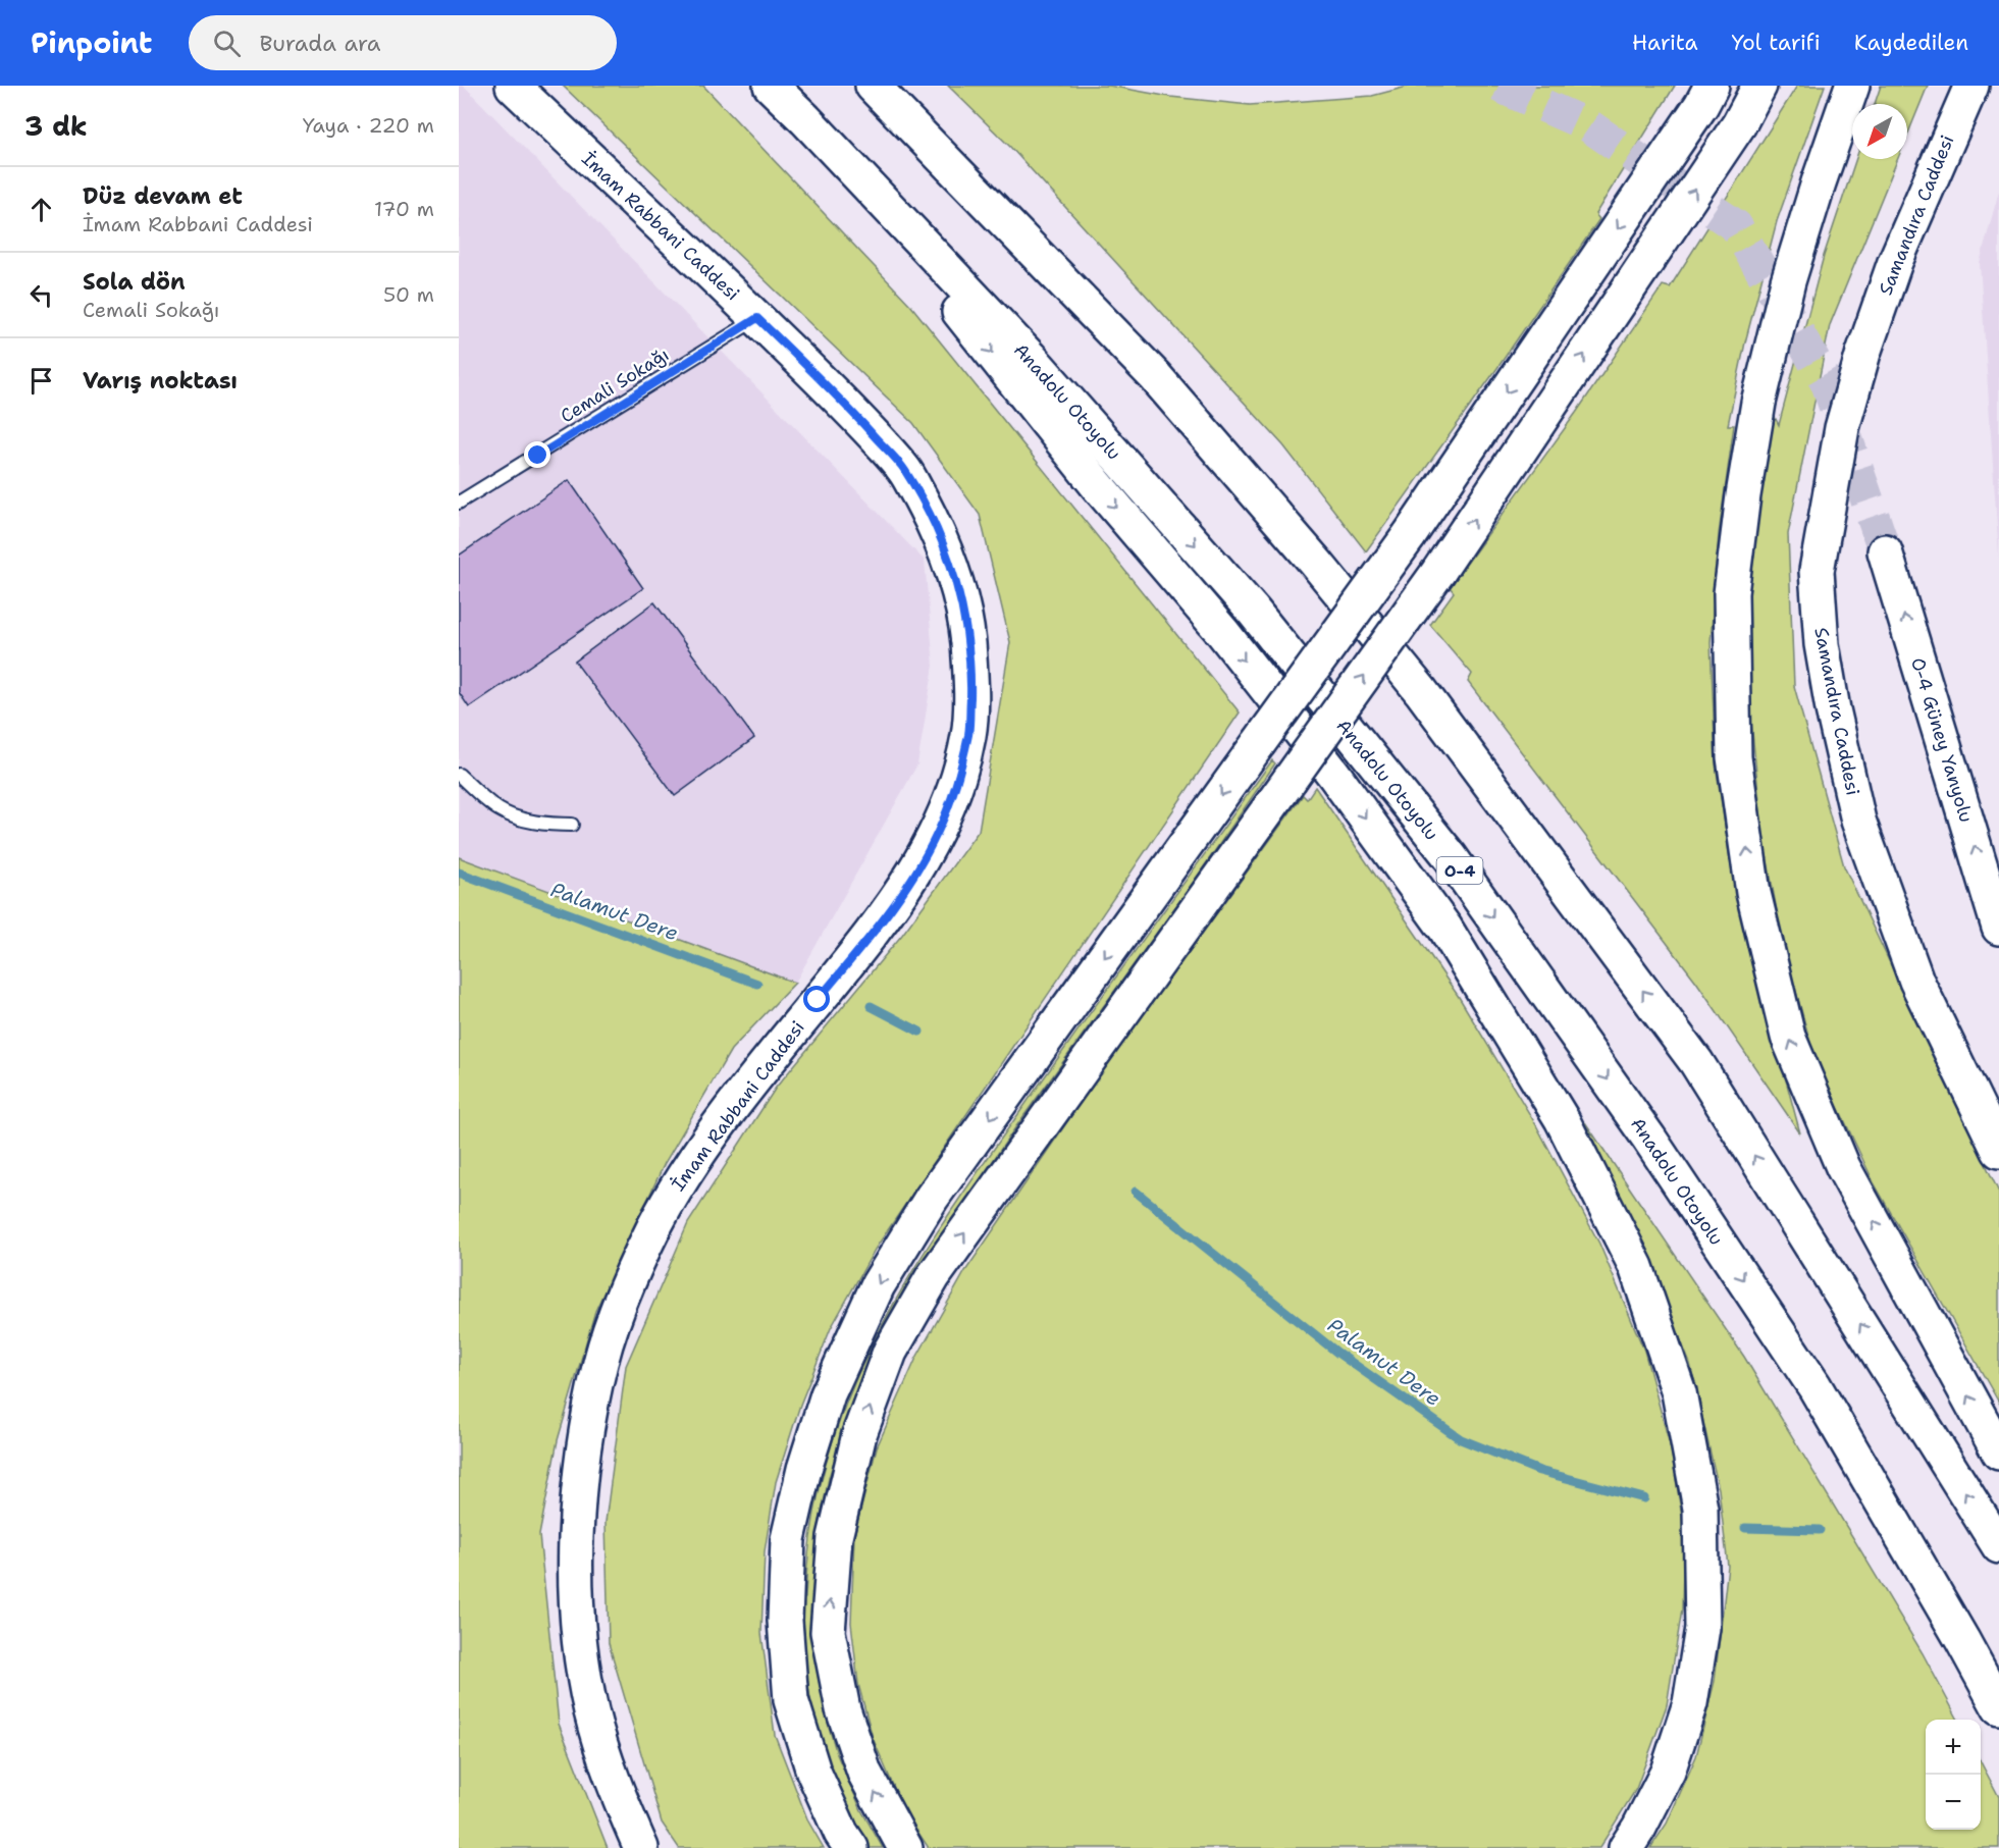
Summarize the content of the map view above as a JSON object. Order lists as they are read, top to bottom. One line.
{"streets":{"main road":["Samandıra Caddesi","İmam Rabbani Caddesi","Anadolu Otoyolu","O-4 Güney Yanyolu","O-4"],"lane":["Cemali Sokağı"]},"crossings":[["İmam Rabbani Caddesi","Cemali Sokağı"]],"water":["Palamut Dere"],"north":"bottom left","page":{"header":"Pinpoint","search":"Burada ara","nav":["Harita","Yol tarifi","Kaydedilen"],"heading":["3 dk","Yaya · 220 m"],"list":[["Düz devam et","İmam Rabbani Caddesi","170 m"],["Sola dön","Cemali Sokağı","50 m"],"Varış noktası"],"map_buttons":["+","−"]}}
